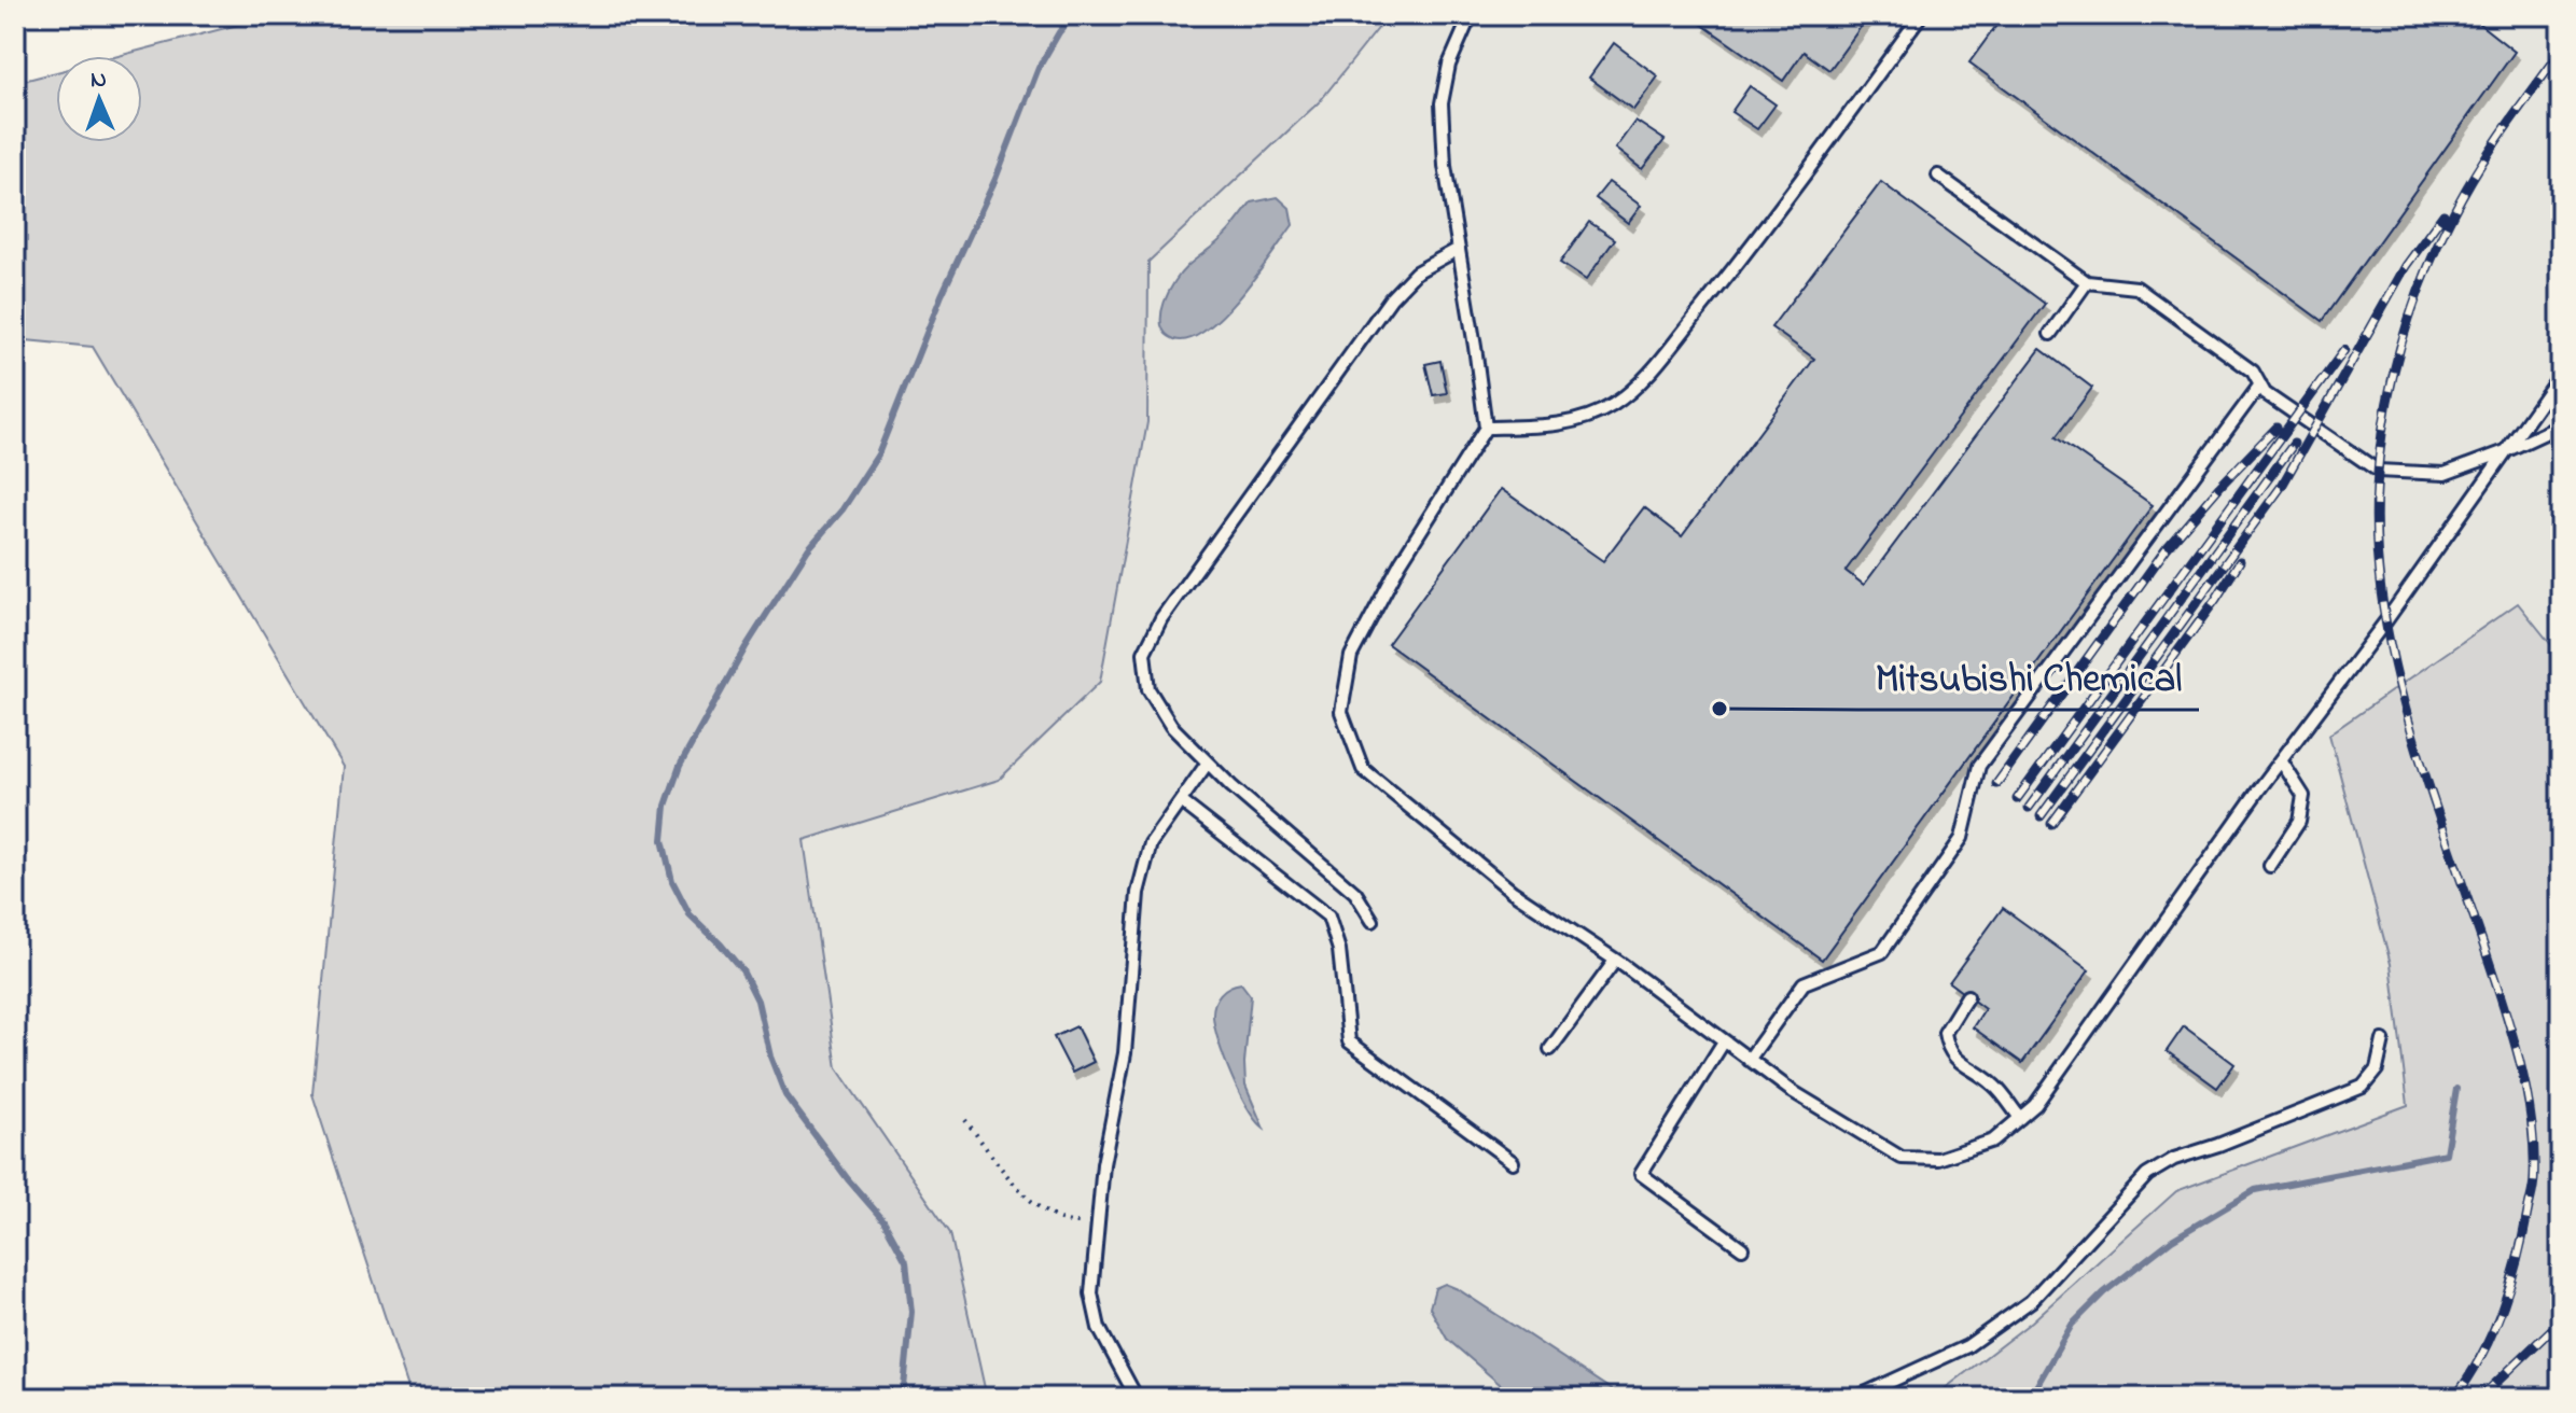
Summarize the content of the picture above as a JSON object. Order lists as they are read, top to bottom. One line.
{"places":["Mitsubishi Chemical"],"north":"top"}
